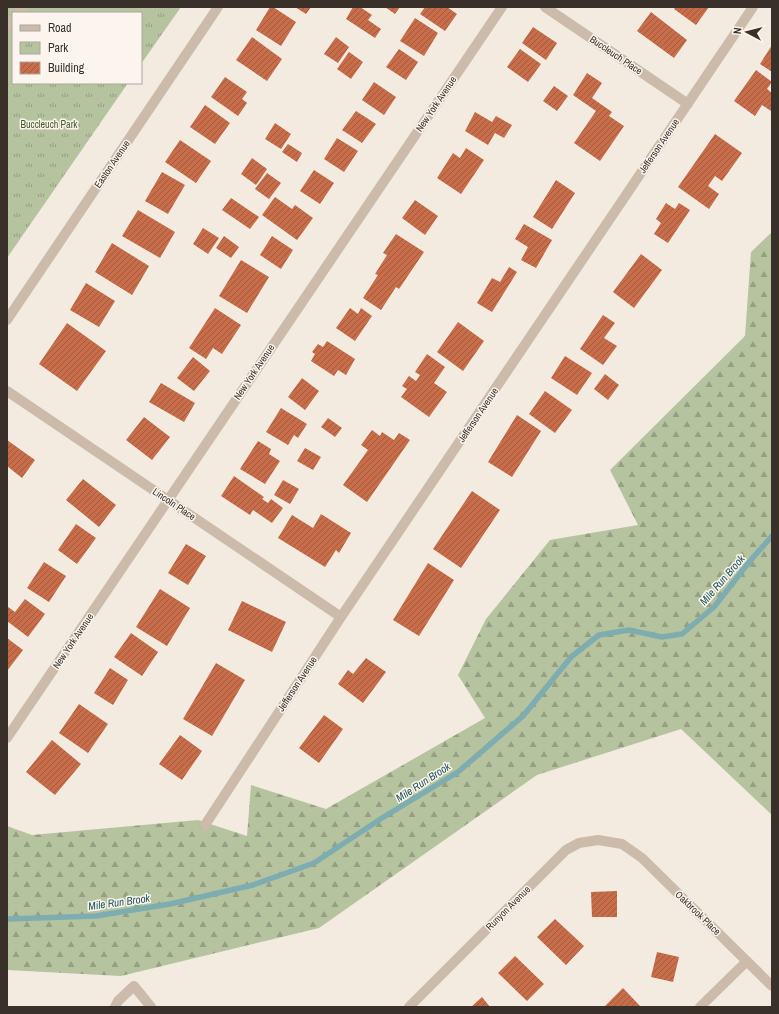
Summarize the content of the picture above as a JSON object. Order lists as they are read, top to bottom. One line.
{"streets":{"street":["Buccleuch Place","New York Avenue","Jefferson Avenue","Easton Avenue","Lincoln Place","Runyon Avenue","Oakbrook Place"]},"crossings":[["Buccleuch Place","Jefferson Avenue"],["New York Avenue","Lincoln Place"],["Jefferson Avenue","Lincoln Place"],["Runyon Avenue","Oakbrook Place"]],"water":["Mile Run Brook"],"parks":["Buccleuch Park"],"legend":["Road","Park","Building"],"north":"left"}
